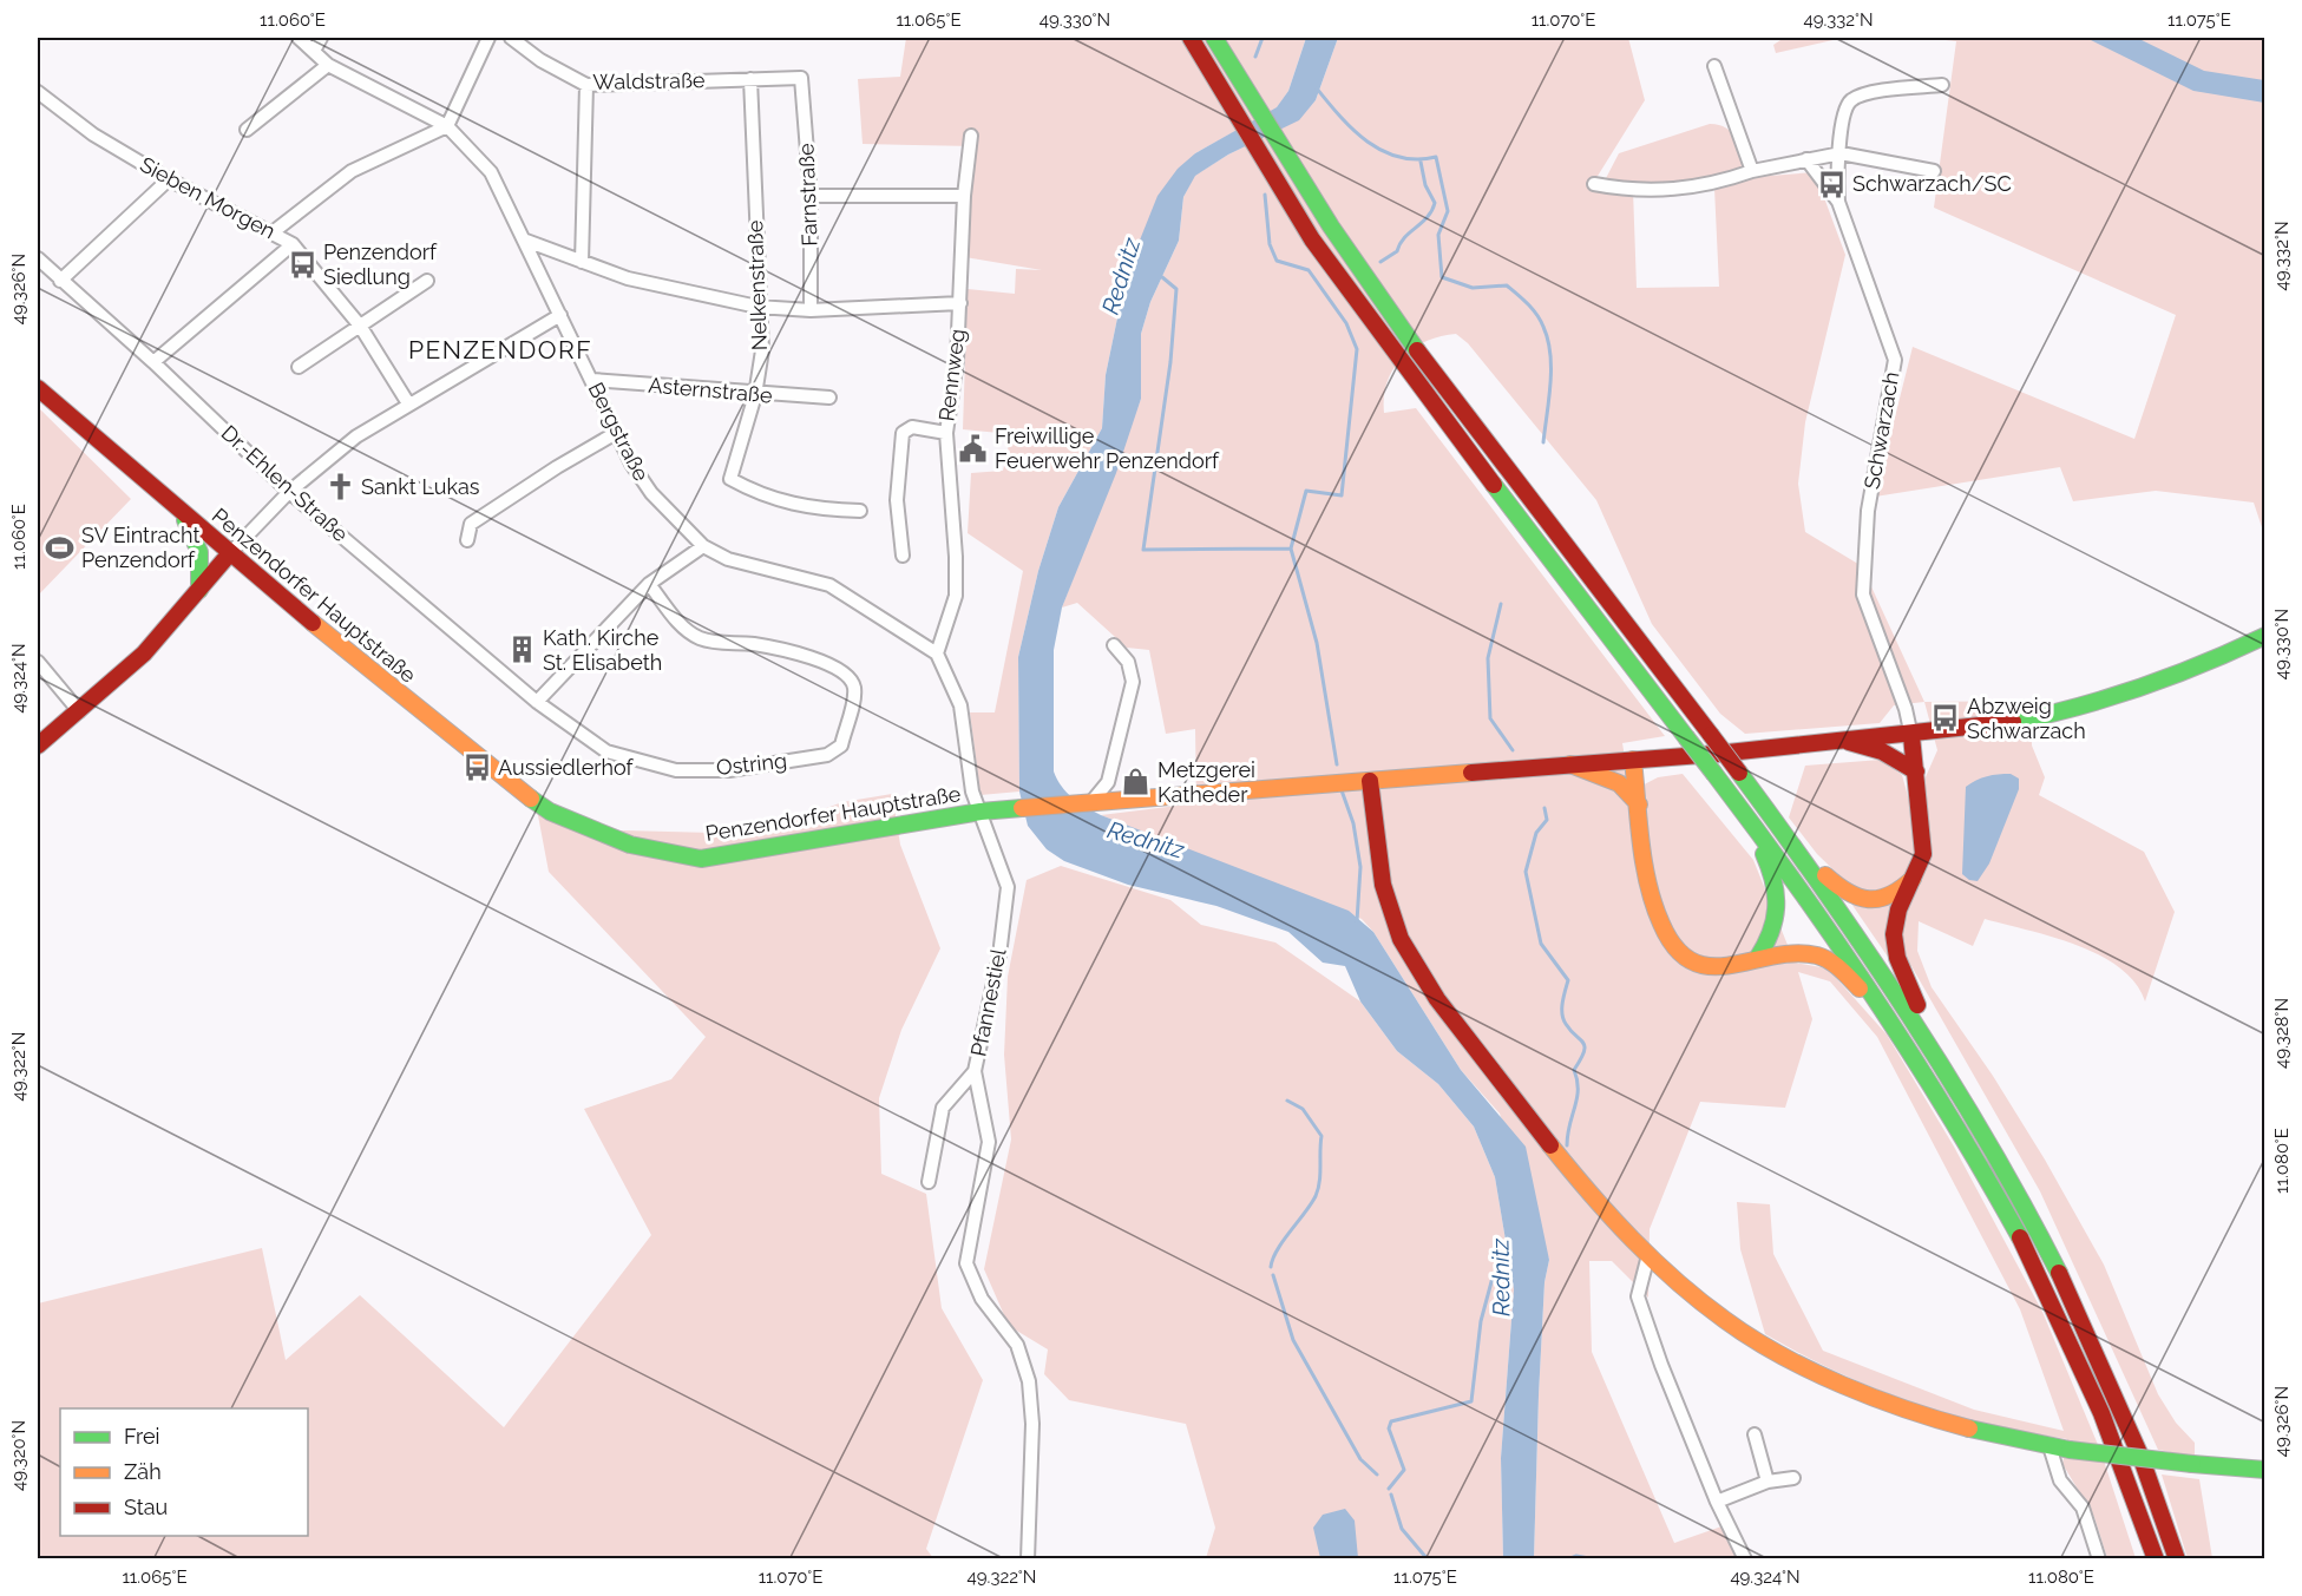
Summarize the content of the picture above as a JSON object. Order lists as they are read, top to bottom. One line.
{"streets":{"main road":["Penzendorfer Hauptstraße"],"street":["Waldstraße","Farnstraße","Sieben Morgen","Nelkenstraße","Rennweg","Asternstraße","Schwarzach","Bergstraße","Dr.-Ehlen-Straße","Ostring","Pfannestiel"]},"crossings":[["Waldstraße","Farnstraße"],["Waldstraße","Nelkenstraße"],["Nelkenstraße","Asternstraße"],["Rennweg","Bergstraße"],["Asternstraße","Bergstraße"],["Schwarzach","Penzendorfer Hauptstraße"],["Dr.-Ehlen-Straße","Ostring"],["Penzendorfer Hauptstraße","Pfannestiel"]],"districts":["PENZENDORF"],"water":["Rednitz"],"places":{"bus stop":["Schwarzach/SC","Penzendorf Siedlung","Abzweig Schwarzach","Aussiedlerhof"],"public building":["Freiwillige Feuerwehr Penzendorf"],"church":["Sankt Lukas"],"sports":["SV Eintracht Penzendorf"],"building":["Kath. Kirche St. Elisabeth"],"shop":["Metzgerei Katheder"]},"legend":["Frei","Zäh","Stau"],"coordinates":["11.060°E","11.065°E","49.330°N","11.070°E","49.332°N","11.075°E","49.326°N","49.324°N","49.328°N","49.322°N","11.080°E","49.320°N"]}
